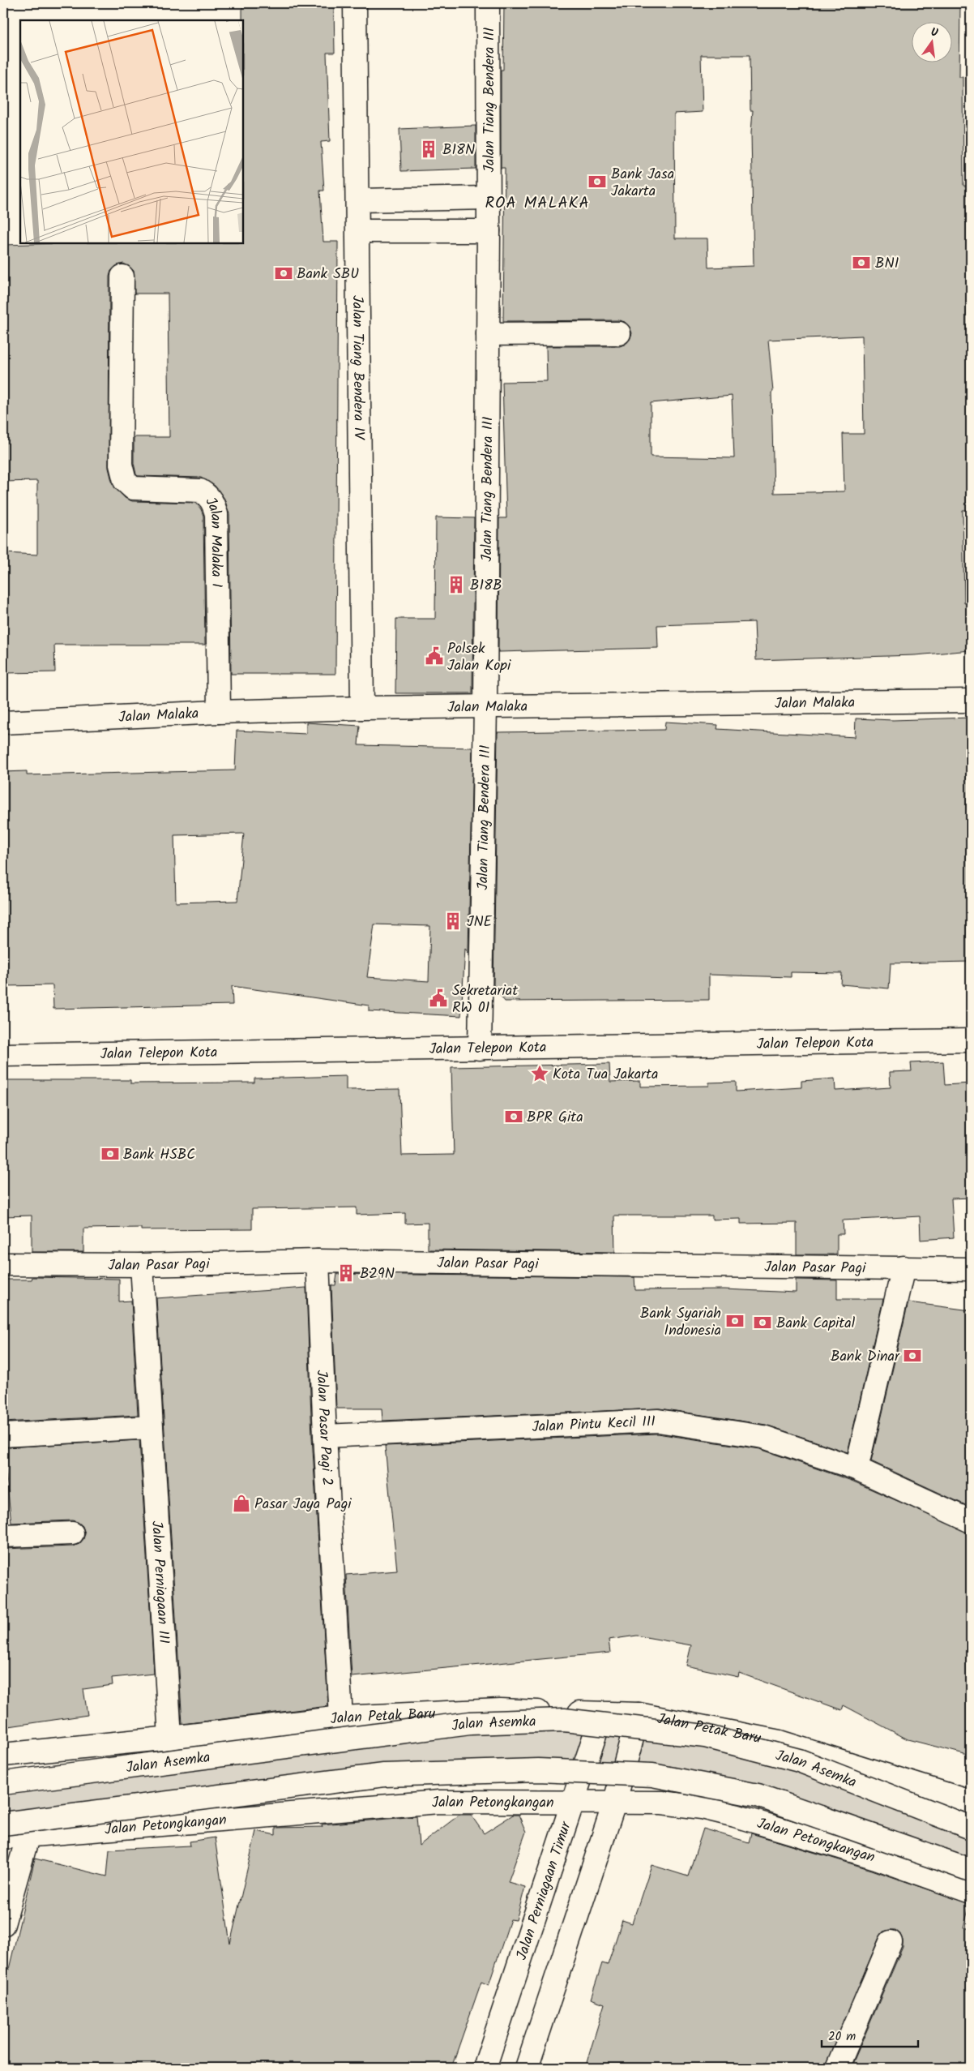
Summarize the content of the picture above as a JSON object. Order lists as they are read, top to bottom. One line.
{"streets":{"street":["Jalan Tiang Bendera III","Jalan Tiang Bendera IV","Jalan Malaka I","Jalan Malaka","Jalan Telepon Kota","Jalan Pasar Pagi","Jalan Pintu Kecil III","Jalan Pasar Pagi 2","Jalan Perniagaan III","Jalan Petak Baru","Jalan Asemka","Jalan Petongkangan","Jalan Perniagaan Timur"]},"crossings":[["Jalan Tiang Bendera III","Jalan Malaka"],["Jalan Tiang Bendera III","Jalan Telepon Kota"],["Jalan Tiang Bendera IV","Jalan Malaka"],["Jalan Malaka I","Jalan Malaka"],["Jalan Pasar Pagi","Jalan Pasar Pagi 2"],["Jalan Pasar Pagi","Jalan Perniagaan III"],["Jalan Pintu Kecil III","Jalan Pasar Pagi 2"],["Jalan Pasar Pagi 2","Jalan Petak Baru"],["Jalan Perniagaan III","Jalan Petak Baru"],["Jalan Petak Baru","Jalan Perniagaan Timur"],["Jalan Petongkangan","Jalan Perniagaan Timur"]],"districts":["ROA MALAKA"],"places":{"building":["B18N","B18B","JNE","B29N"],"bank":["Bank Jasa Jakarta","BNI","Bank SBU","BPR Gita","Bank HSBC","Bank Syariah Indonesia","Bank Capital","Bank Dinar"],"public building":["Polsek Jalan Kopi","Sekretariat RW 01"],"place":["Kota Tua Jakarta"],"shop":["Pasar Jaya Pagi"]},"scale_bar":"20 m","north":"top"}
